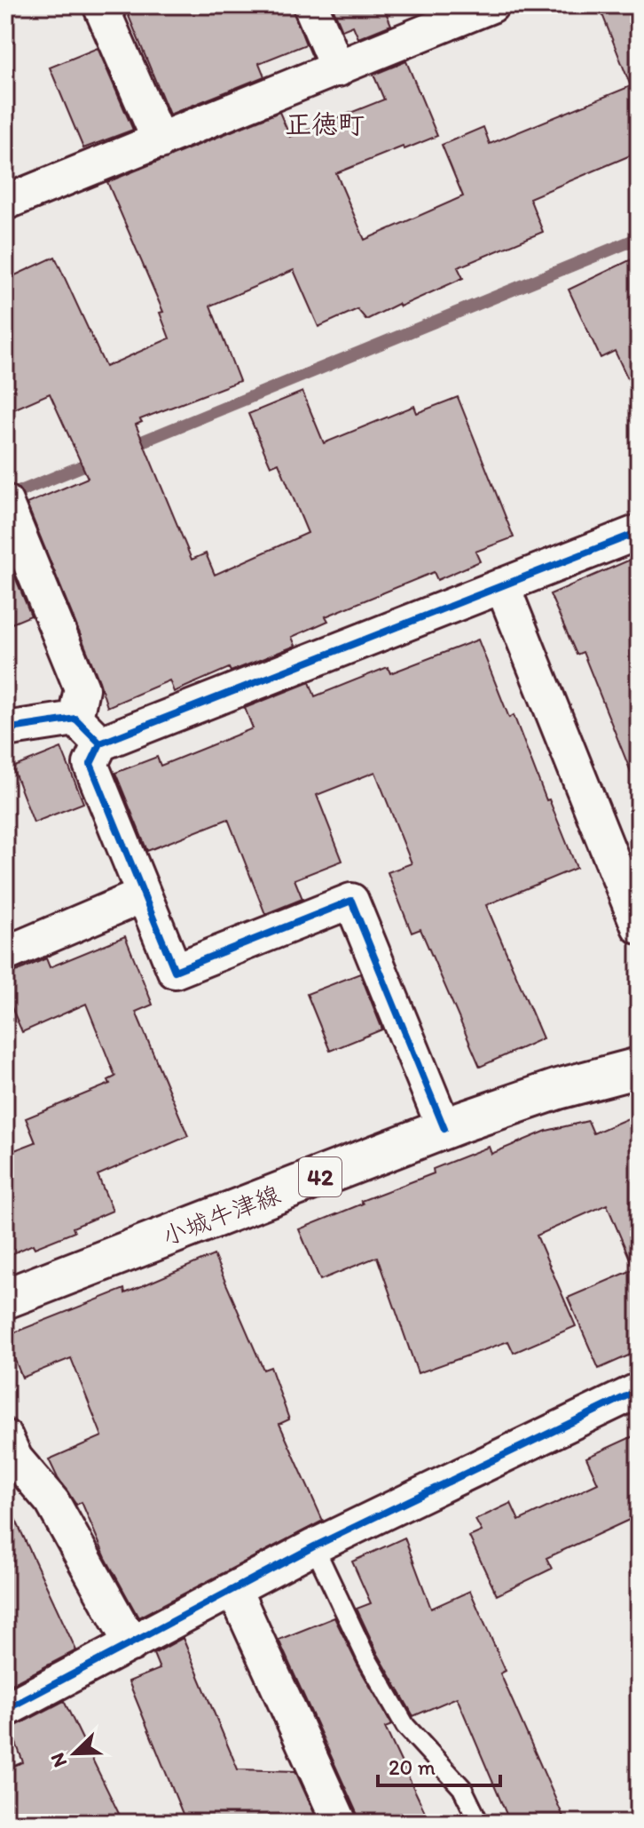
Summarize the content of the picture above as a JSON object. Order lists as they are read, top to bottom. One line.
{"streets":{"main road":["42","小城牛津線"]},"districts":["正徳町"],"scale_bar":"20 m","north":"bottom left"}
